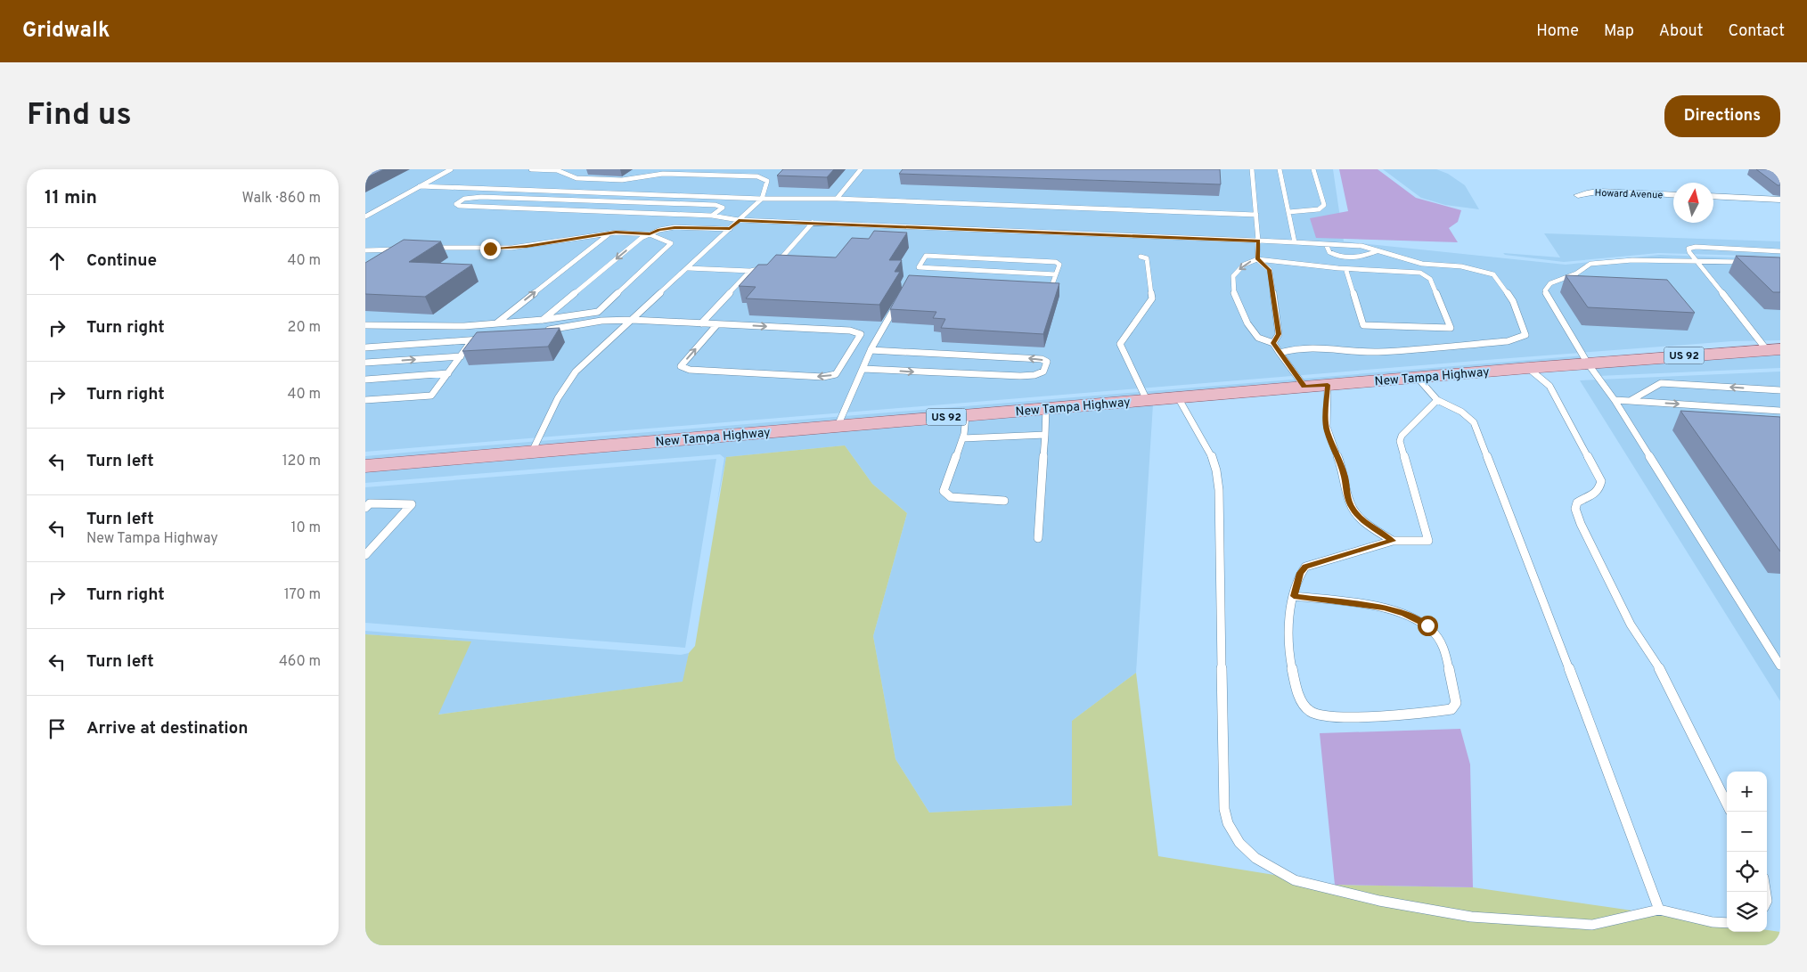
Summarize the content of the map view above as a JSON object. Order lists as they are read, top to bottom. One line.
{"streets":{"main road":["US 92","New Tampa Highway"],"street":["Howard Avenue"]},"north":"top","page":{"header":"Gridwalk","nav":["Home","Map","About","Contact"],"buttons":"Directions","title":"Find us","heading":["11 min","Walk · 860 m"],"list":[["Continue","40 m"],["Turn right","20 m"],["Turn right","40 m"],["Turn left","120 m"],["Turn left","New Tampa Highway","10 m"],["Turn right","170 m"],["Turn left","460 m"],"Arrive at destination"],"map_buttons":["+","−"]}}
